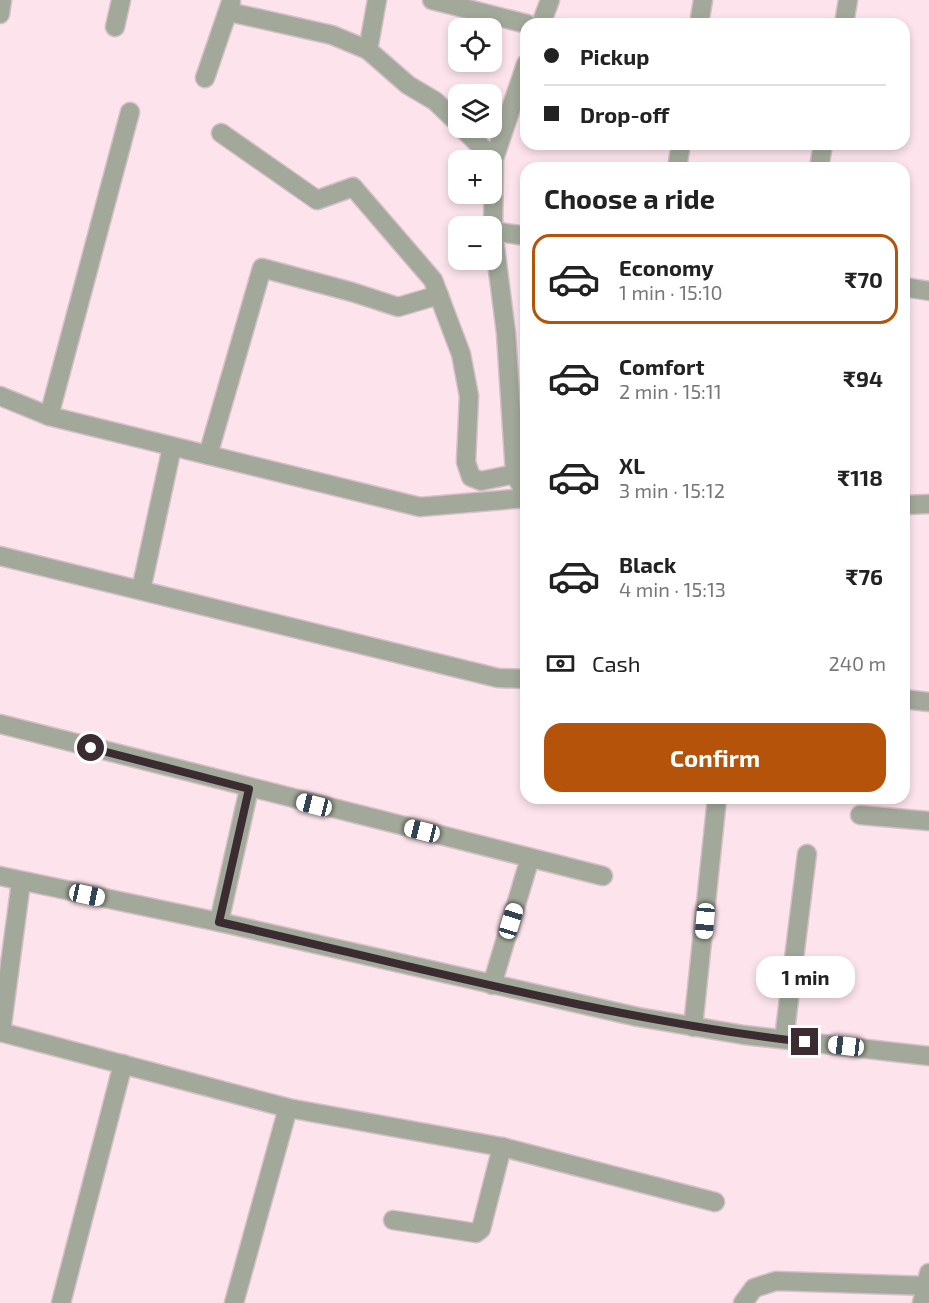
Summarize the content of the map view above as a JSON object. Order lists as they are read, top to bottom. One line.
{"page":{"map_buttons":["+","−"],"banner":["Pickup","Drop-off"],"heading":"Choose a ride","list":[{"name":"Economy","note":"1 min · 15:10","value":"₹70"},{"name":"Comfort","note":"2 min · 15:11","value":"₹94"},{"name":"XL","note":"3 min · 15:12","value":"₹118"},{"name":"Black","note":"4 min · 15:13","value":"₹76"}],"pay":["Cash","240 m"],"buttons":"Confirm","bubble":"1 min"}}
